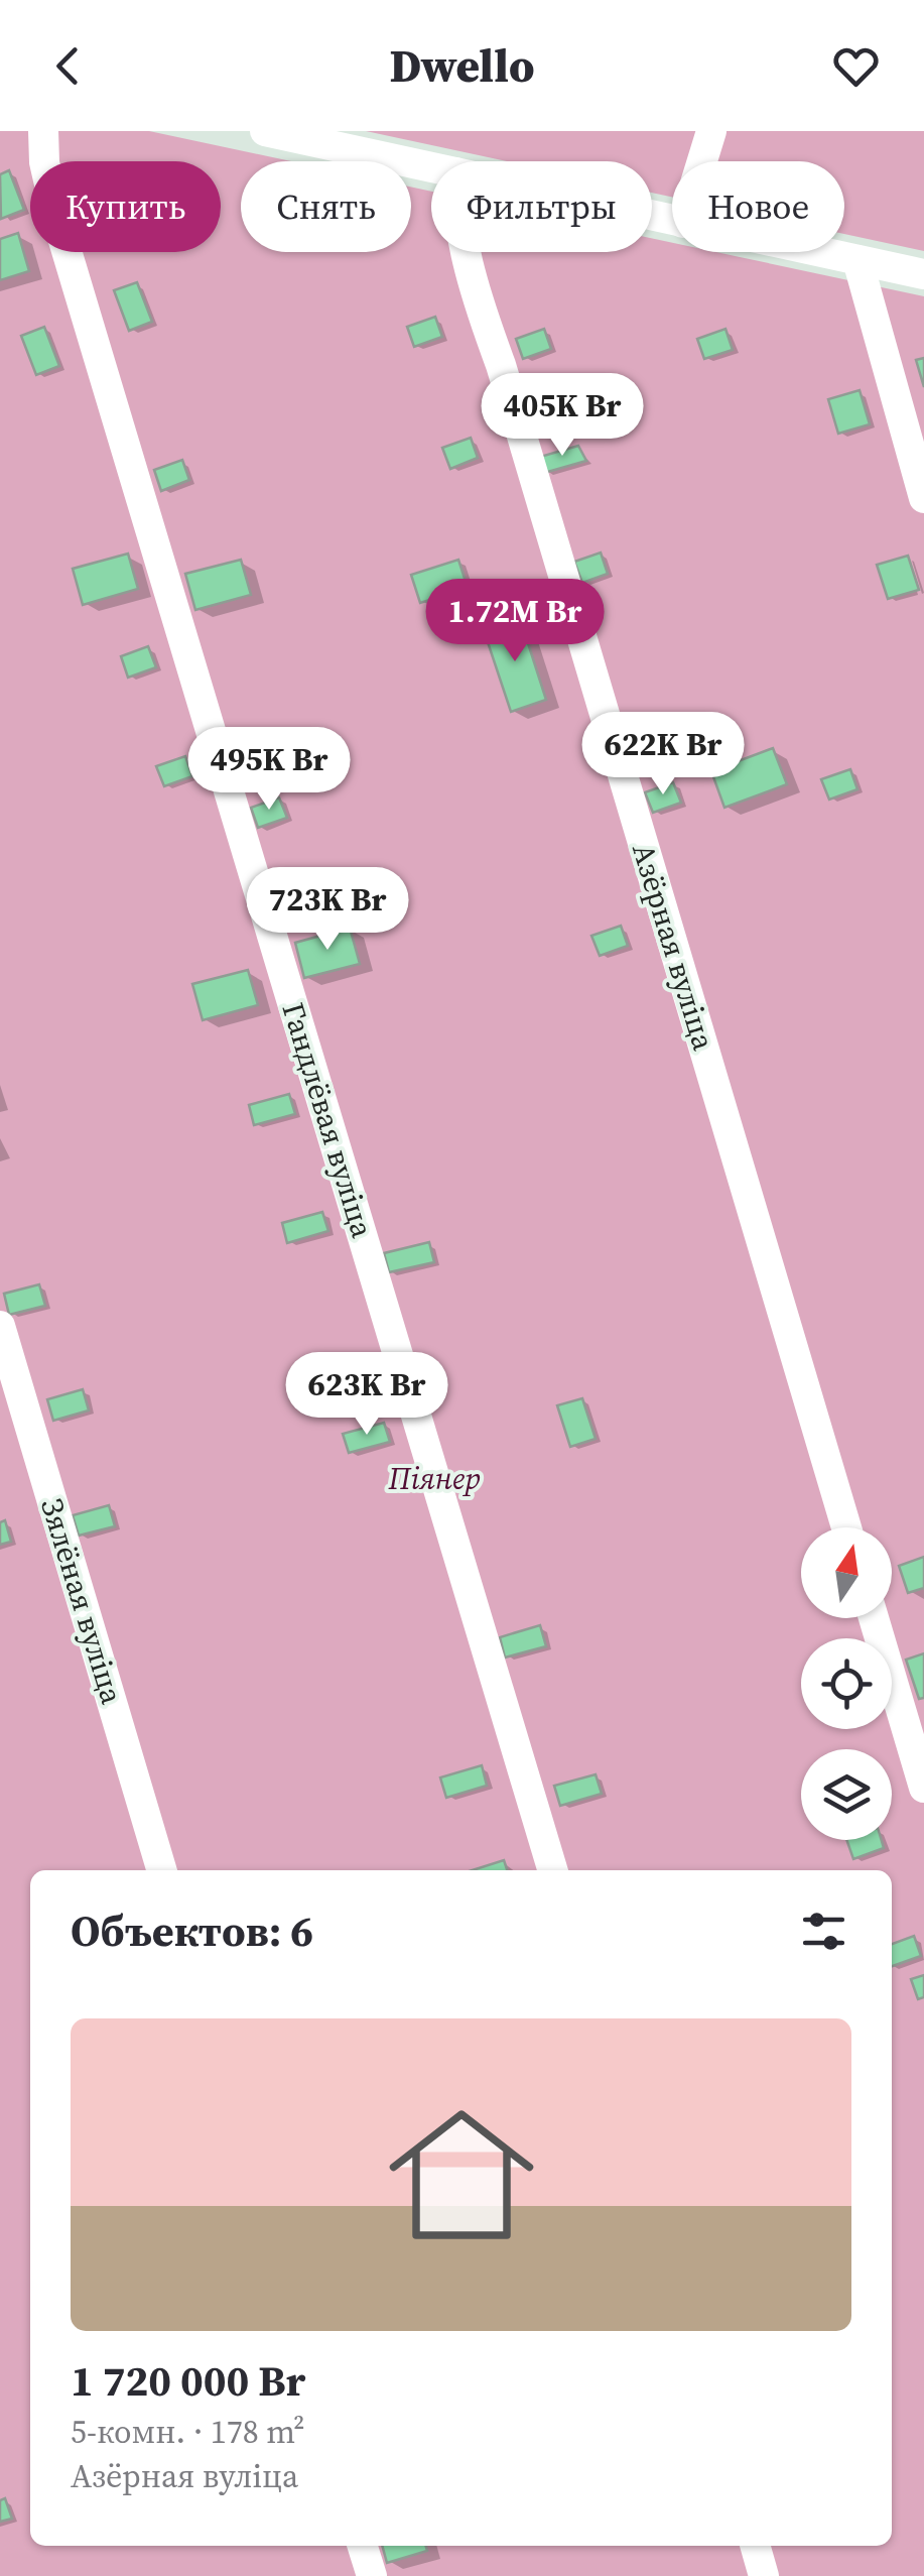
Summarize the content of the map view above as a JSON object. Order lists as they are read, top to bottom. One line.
{"streets":{"street":["Азёрная вуліца","Гандлёвая вуліца","Зялёная вуліца"]},"parks":["Піянер"],"north":"top","page":{"header":"Dwello","chip":["Купить","Снять","Фильтры","Новое"],"price":["405K Br","1.72M Br","622K Br","495K Br","723K Br","623K Br"],"heading":"Объектов: 6","list":[{"name":"1 720 000 Br","note":"5-комн. · 178 m² · Азёрная вуліца"}]}}
